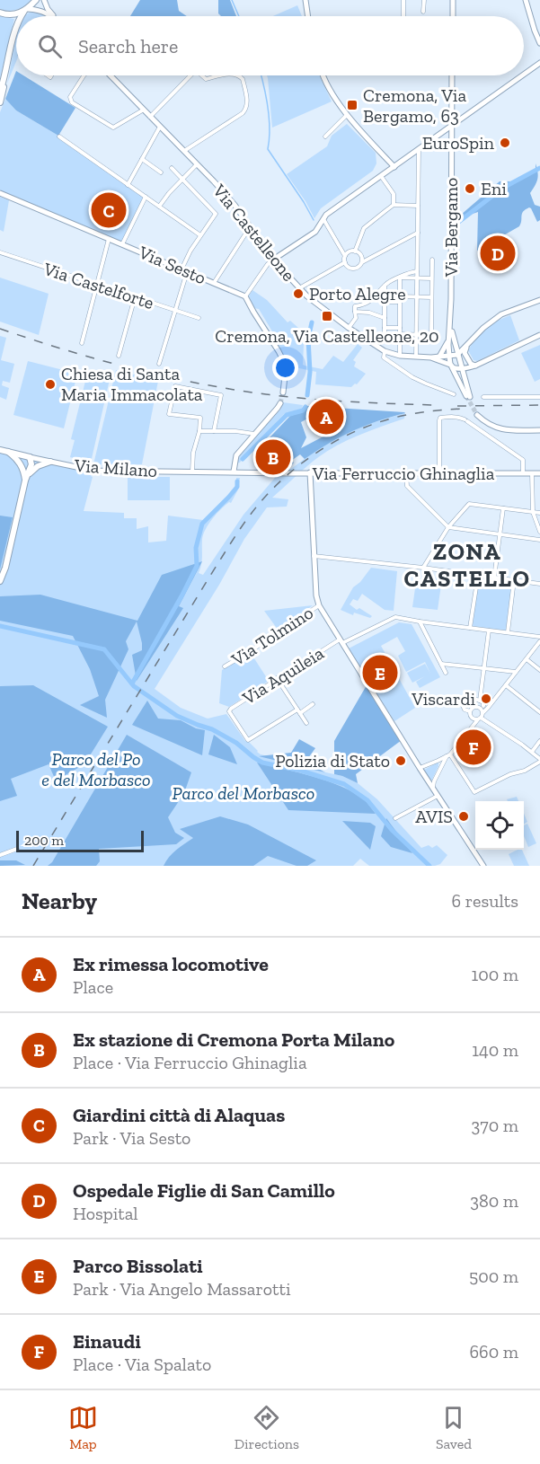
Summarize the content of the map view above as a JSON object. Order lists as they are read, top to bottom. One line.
{"streets":{"main road":["Via Milano"],"street":["Via Bergamo","Via Castelleone","Via Sesto","Via Castelforte","Via Ferruccio Ghinaglia","Via Tolmino","Via Aquileia"]},"crossings":[["Via Bergamo","Via Castelleone"],["Via Milano","Via Ferruccio Ghinaglia"]],"districts":["ZONA CASTELLO"],"parks":["Parco del Po e del Morbasco","Parco del Morbasco"],"places":{"transit":["Cremona, Via Bergamo, 63","Cremona, Via Castelleone, 20"],"other":["EuroSpin","Eni","Porto Alegre","Chiesa di Santa Maria Immacolata","Viscardi","Polizia di Stato","AVIS"]},"scale_bar":"200 m","page":{"search":"Search here","pins":["C","D","A","B","E","F"],"scale":"200 m","heading":["Nearby","6 results"],"list":[{"mark":"A","name":"Ex rimessa locomotive","note":"Place","value":"100 m"},{"mark":"B","name":"Ex stazione di Cremona Porta Milano","note":"Place · Via Ferruccio Ghinaglia","value":"140 m"},{"mark":"C","name":"Giardini città di Alaquas","note":"Park · Via Sesto","value":"370 m"},{"mark":"D","name":"Ospedale Figlie di San Camillo","note":"Hospital","value":"380 m"},{"mark":"E","name":"Parco Bissolati","note":"Park · Via Angelo Massarotti","value":"500 m"},{"mark":"F","name":"Einaudi","note":"Place · Via Spalato","value":"660 m"}],"nav":["Map","Directions","Saved"]}}
